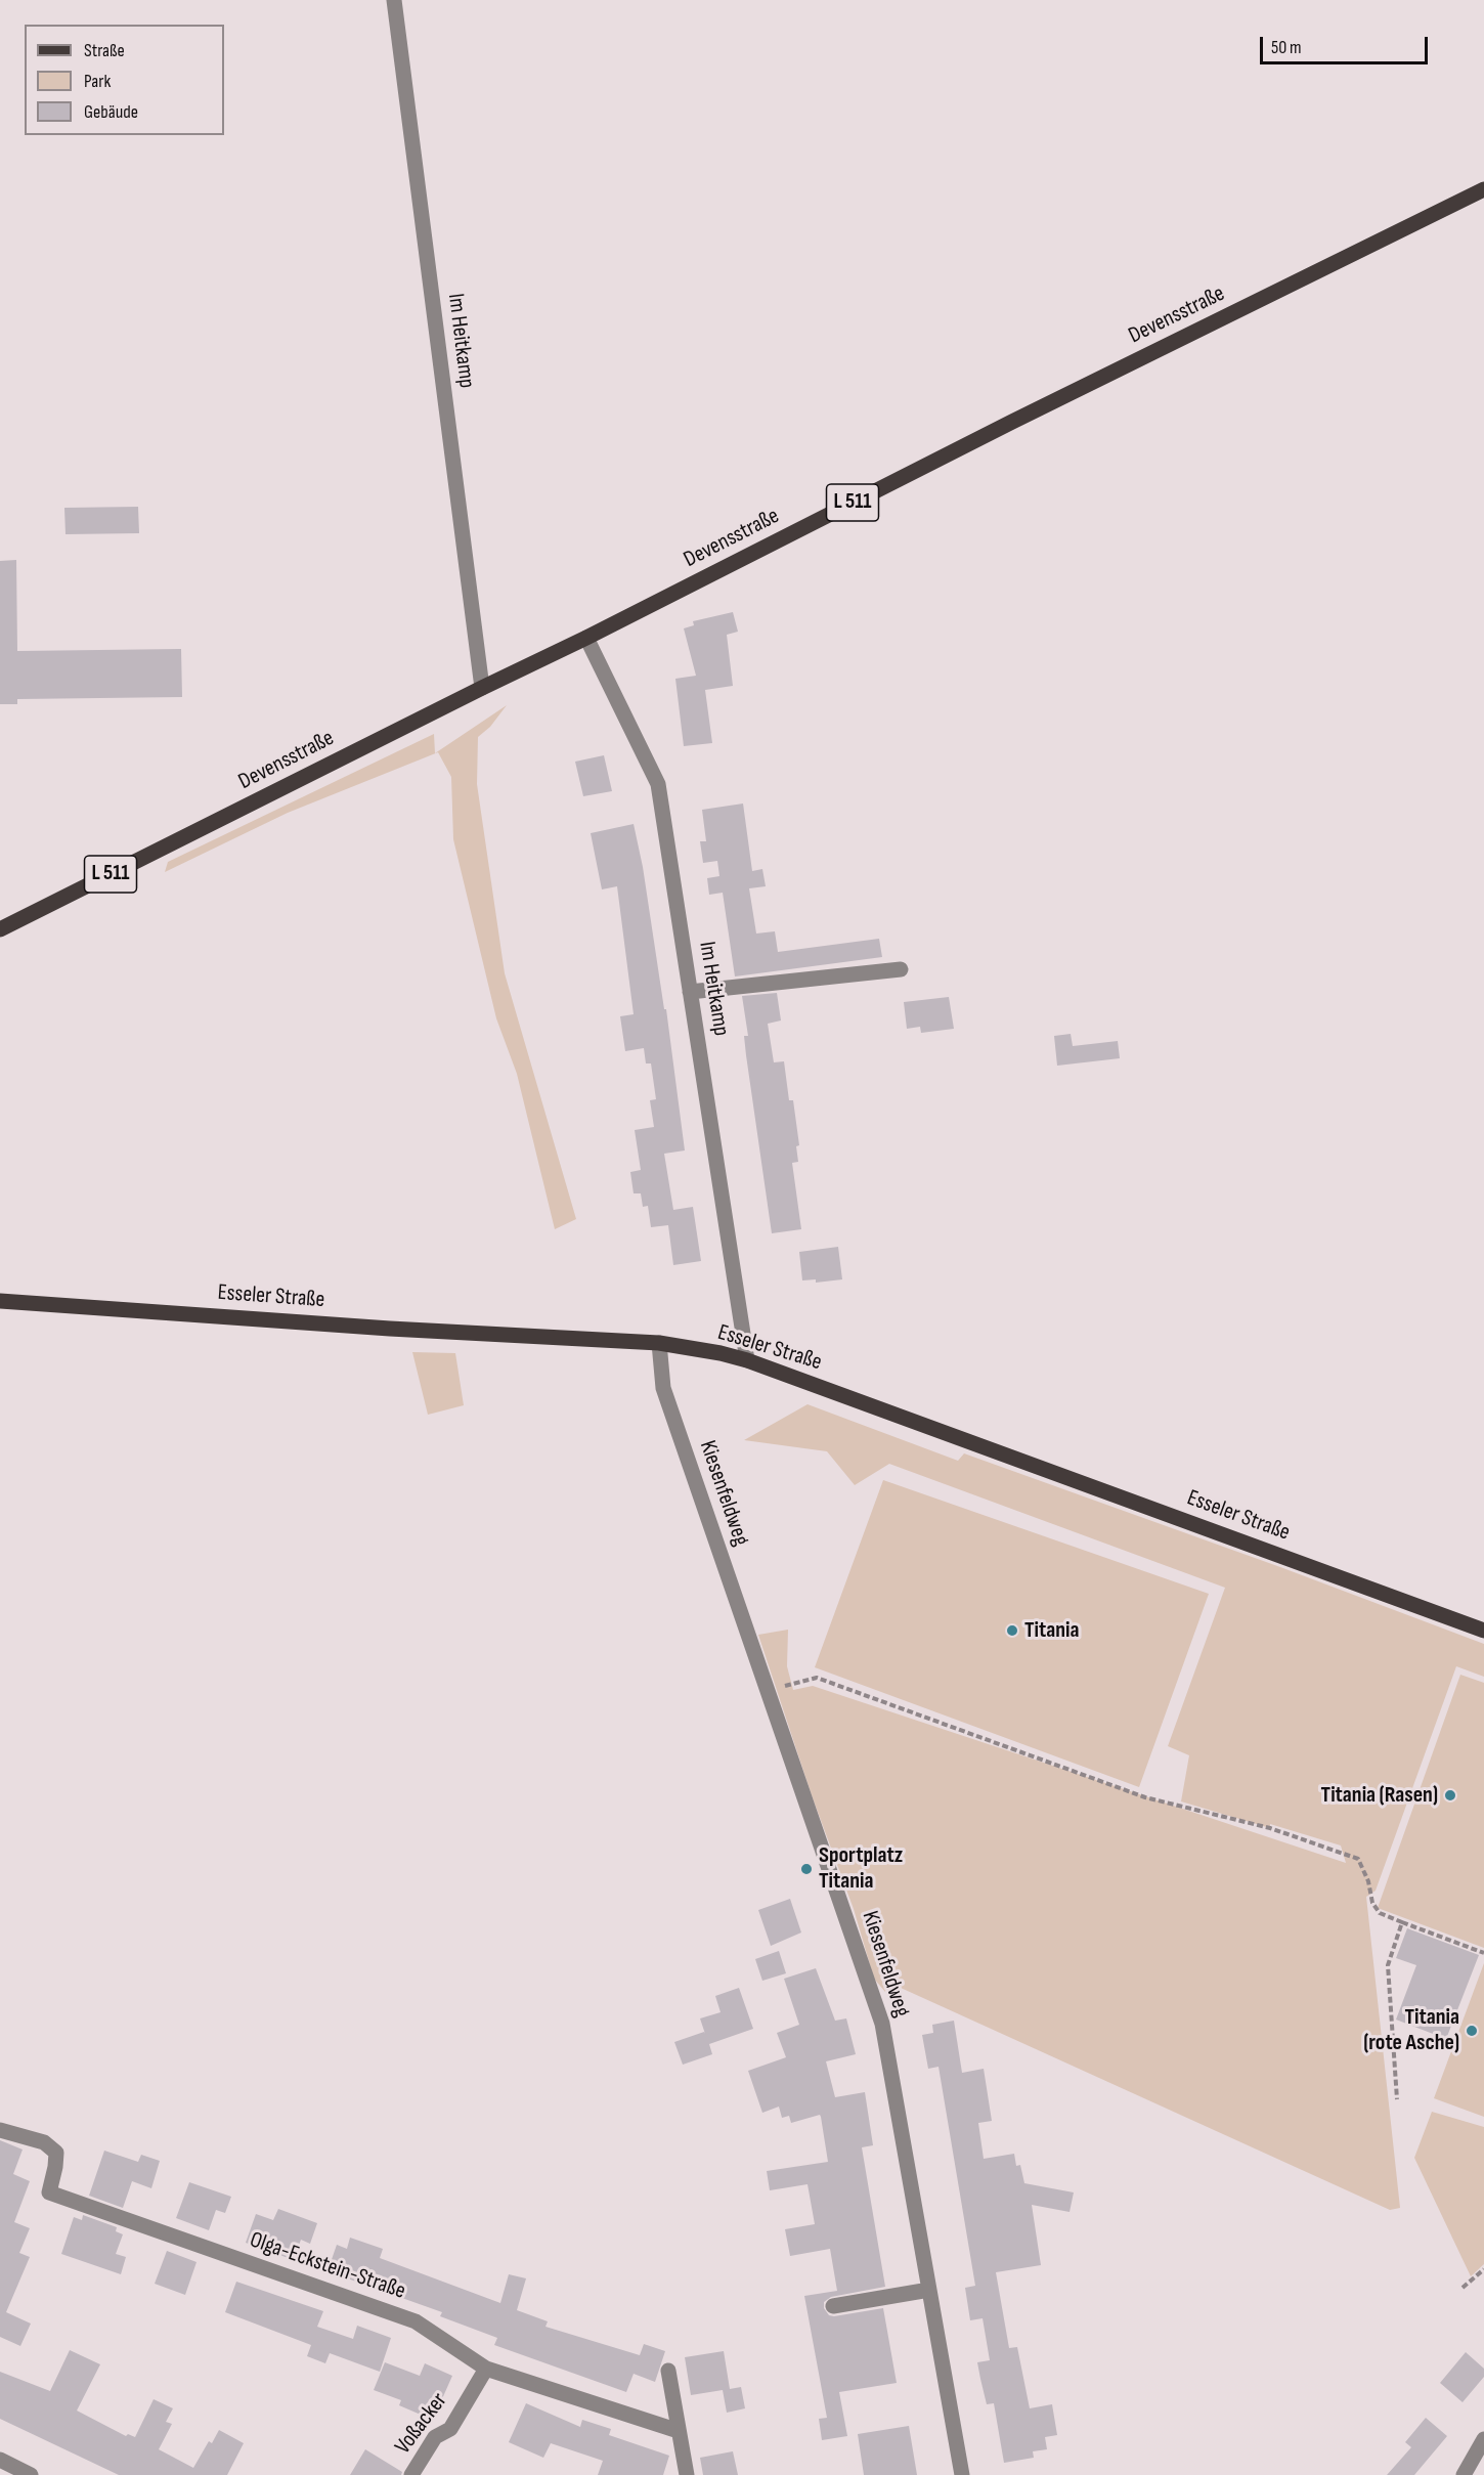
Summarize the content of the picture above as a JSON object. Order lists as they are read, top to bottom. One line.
{"streets":{"main road":["Devensstraße","L 511","Esseler Straße"],"street":["Im Heitkamp","Kiesenfeldweg","Olga-Eckstein-Straße","Voßacker"]},"crossings":[["Devensstraße","Im Heitkamp"],["Im Heitkamp","Esseler Straße"],["Esseler Straße","Kiesenfeldweg"],["Olga-Eckstein-Straße","Voßacker"]],"places":["Titania","Titania (Rasen)","Sportplatz Titania","Titania (rote Asche)"],"legend":["Straße","Park","Gebäude"],"scale_bar":"50 m"}
